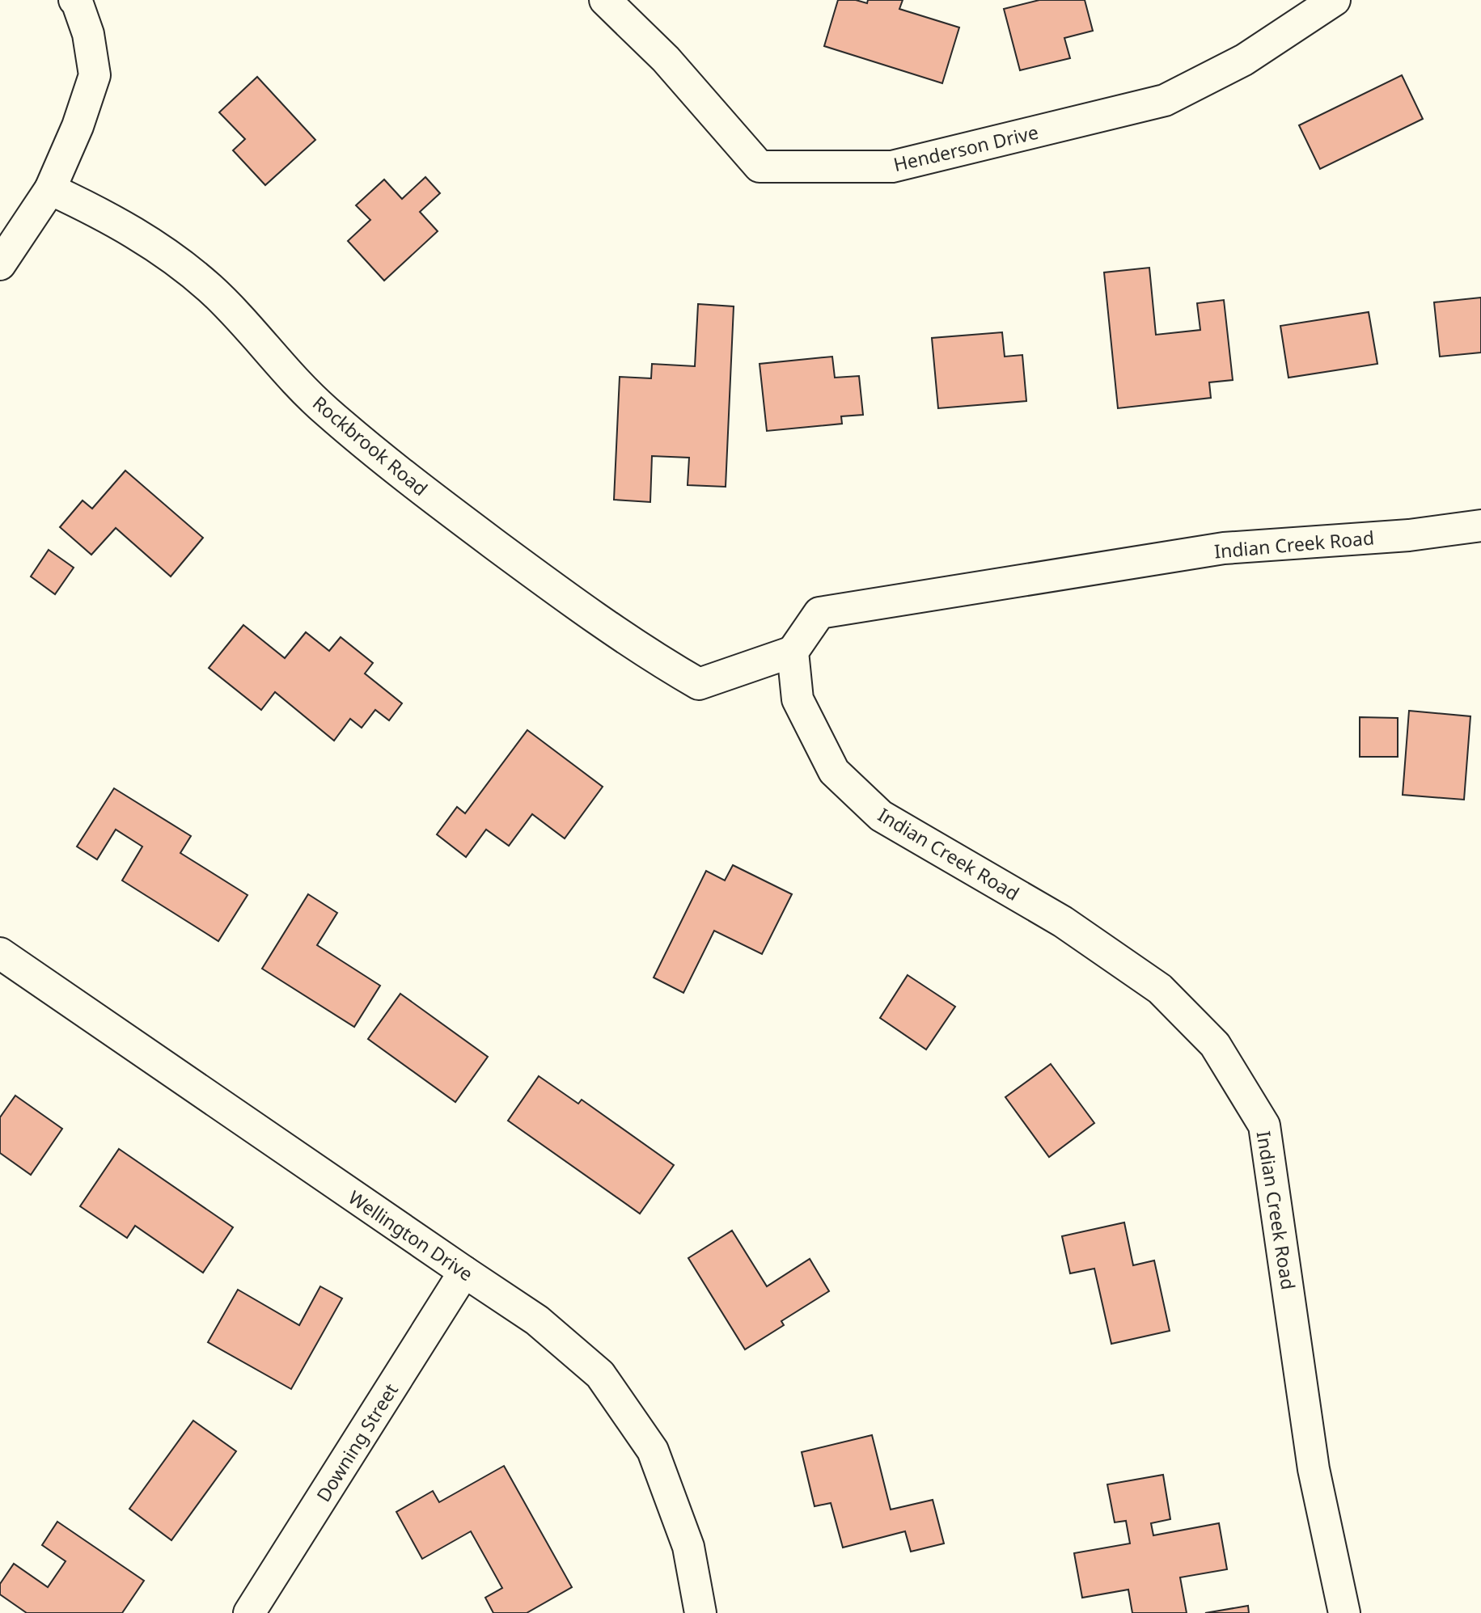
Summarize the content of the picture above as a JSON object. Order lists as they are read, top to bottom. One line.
{"streets":{"street":["Henderson Drive","Rockbrook Road","Indian Creek Road","Wellington Drive","Downing Street"]},"crossings":[["Rockbrook Road","Indian Creek Road"],["Wellington Drive","Downing Street"]]}
